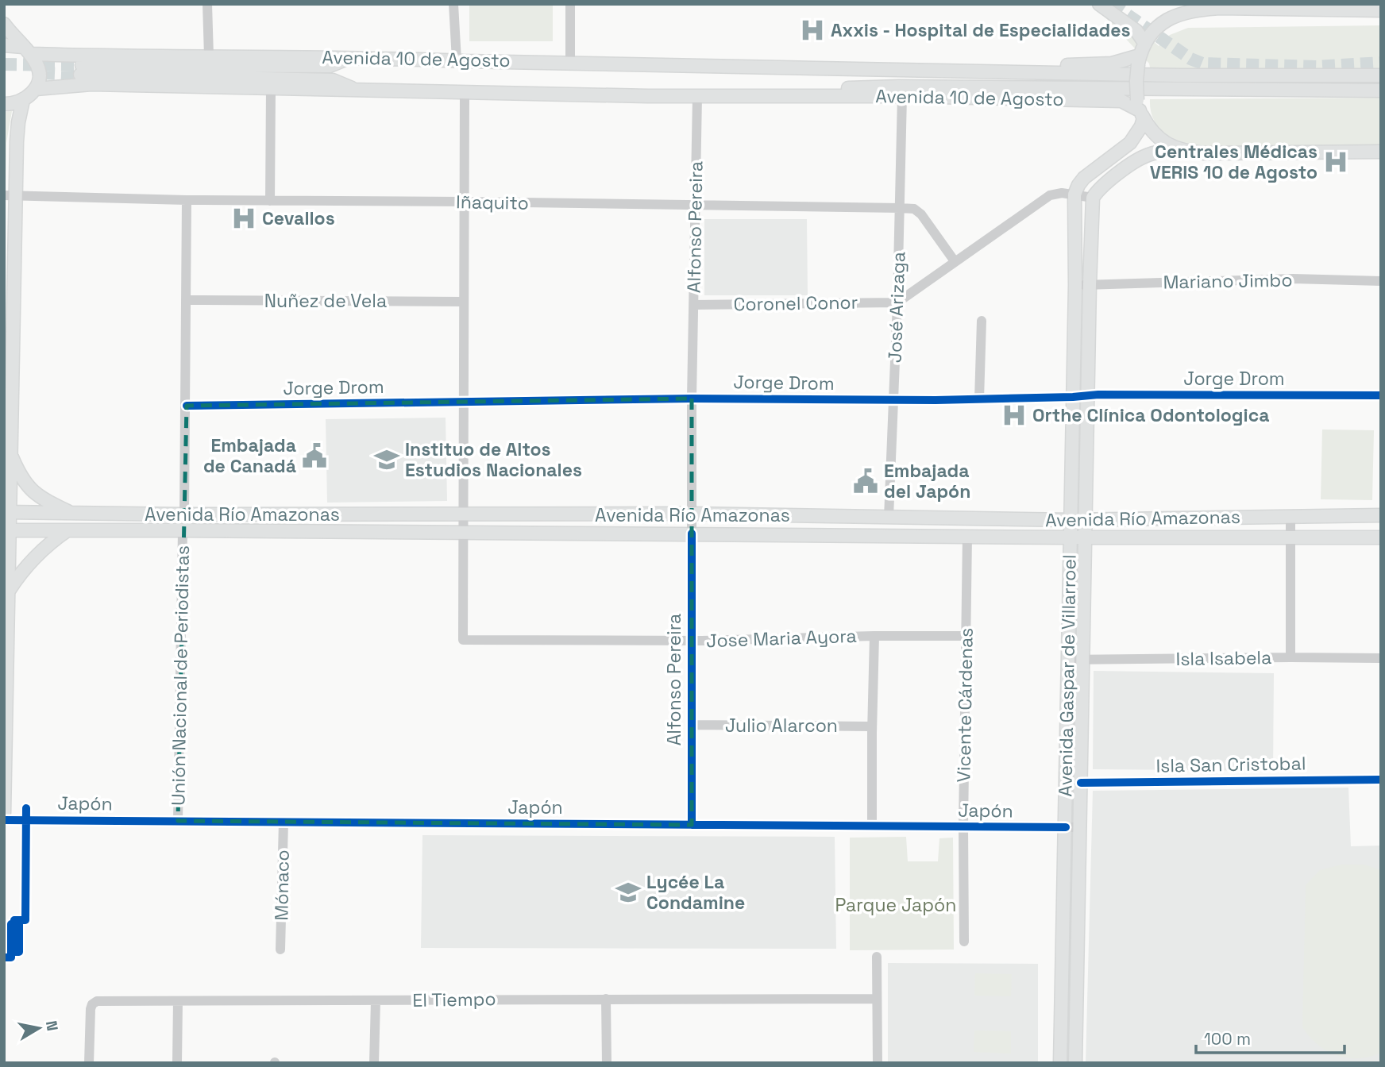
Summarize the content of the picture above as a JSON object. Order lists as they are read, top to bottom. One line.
{"streets":{"main road":["Avenida 10 de Agosto","Avenida Río Amazonas","Avenida Gaspar de Villarroel"],"street":["Iñaquito","Alfonso Pereira","Mariano Jimbo","Nuñez de Vela","Coronel Conor","José Arizaga","Jorge Drom","Jose Maria Ayora","Isla Isabela","Unión Nacional de Periodistas","Vicente Cárdenas","Julio Alarcon","Isla San Cristobal","Japón","Mónaco","El Tiempo"]},"crossings":[["Avenida 10 de Agosto","Alfonso Pereira"],["Avenida 10 de Agosto","José Arizaga"],["Iñaquito","Alfonso Pereira"],["Iñaquito","José Arizaga"],["Alfonso Pereira","Coronel Conor"],["Alfonso Pereira","Jorge Drom"],["Alfonso Pereira","Avenida Río Amazonas"],["Alfonso Pereira","Jose Maria Ayora"],["Alfonso Pereira","Julio Alarcon"],["Alfonso Pereira","Japón"],["Mariano Jimbo","Avenida Gaspar de Villarroel"],["Coronel Conor","José Arizaga"],["José Arizaga","Jorge Drom"],["José Arizaga","Avenida Río Amazonas"],["Jorge Drom","Avenida Gaspar de Villarroel"],["Avenida Río Amazonas","Jose Maria Ayora"],["Avenida Río Amazonas","Unión Nacional de Periodistas"],["Avenida Río Amazonas","Avenida Gaspar de Villarroel"],["Avenida Río Amazonas","Vicente Cárdenas"],["Jose Maria Ayora","Vicente Cárdenas"],["Isla Isabela","Avenida Gaspar de Villarroel"],["Unión Nacional de Periodistas","Japón"],["Avenida Gaspar de Villarroel","Isla San Cristobal"],["Avenida Gaspar de Villarroel","Japón"],["Vicente Cárdenas","Japón"],["Japón","Mónaco"]],"parks":["Parque Japón"],"places":{"hospital":["Axxis - Hospital de Especialidades","Centrales Médicas VERIS 10 de Agosto","Cevallos","Orthe Clínica Odontologica"],"public building":["Embajada de Canadá","Embajada del Japón"],"school or university":["Instituo de Altos Estudios Nacionales","Lycée La Condamine"]},"scale_bar":"100 m","north":"right"}
